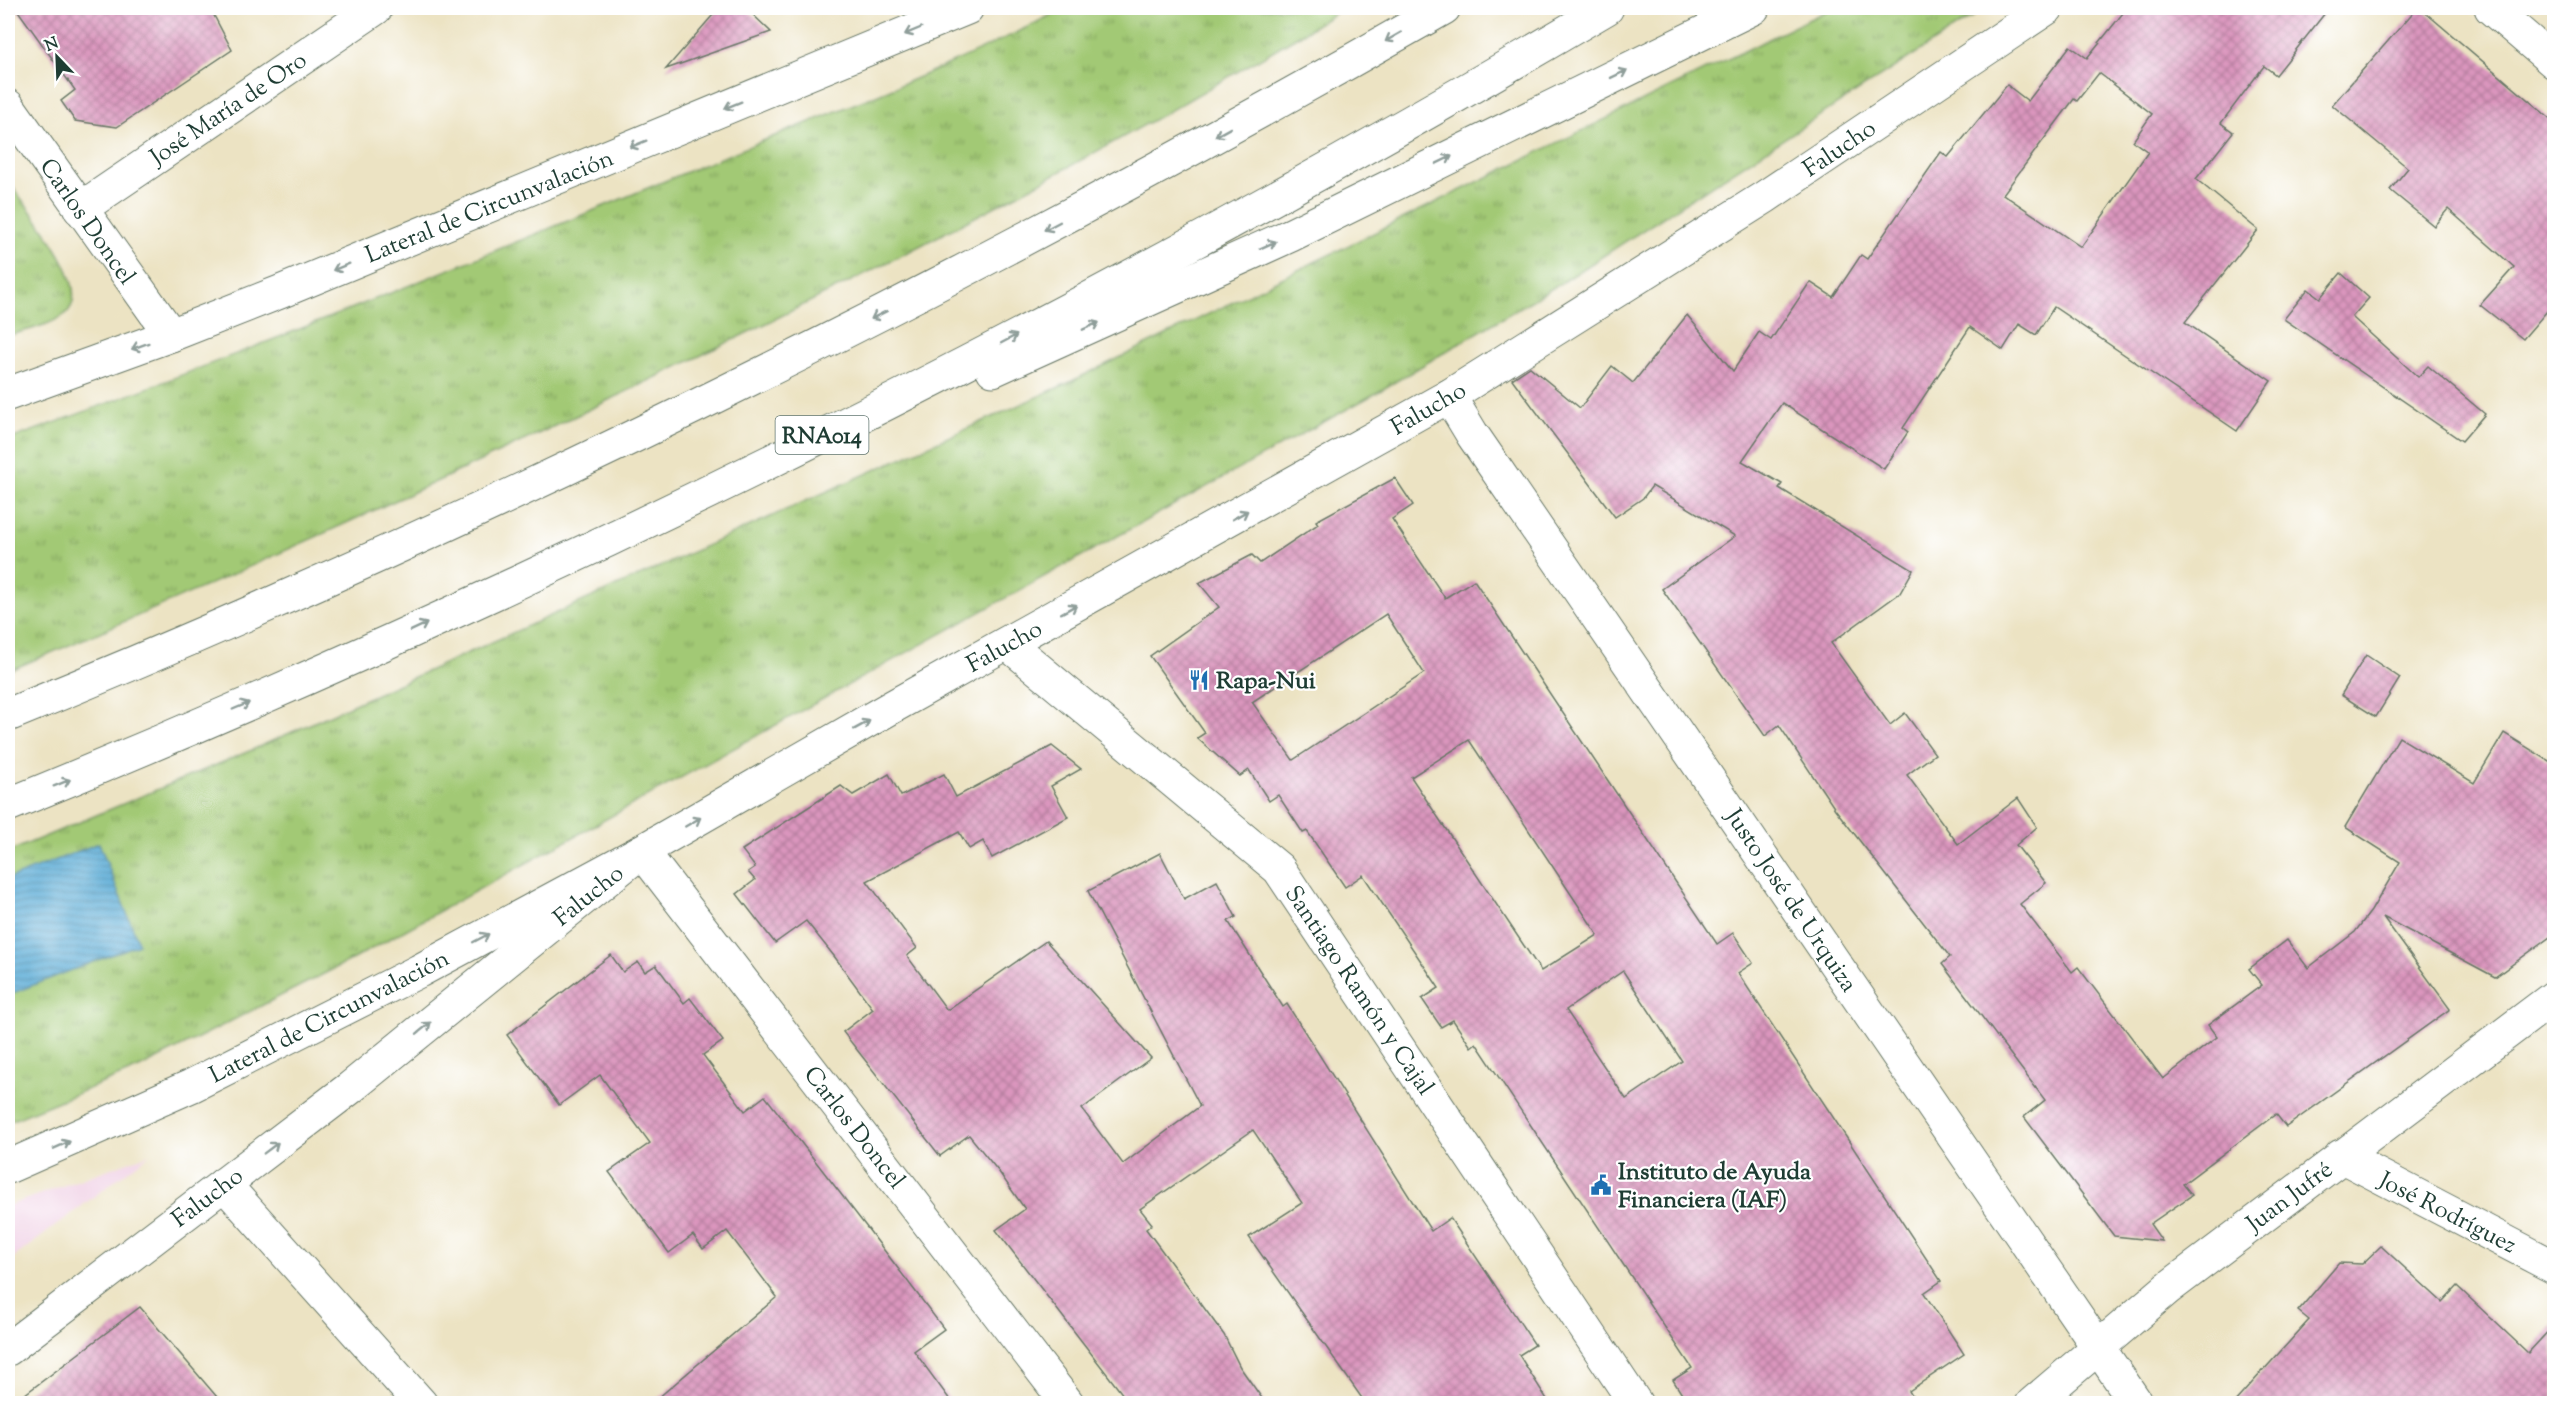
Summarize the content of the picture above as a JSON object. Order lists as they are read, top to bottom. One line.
{"streets":{"main road":["José María de Oro","Falucho","Lateral de Circunvalación","Carlos Doncel","RNA014","Justo José de Urquiza","Santiago Ramón y Cajal","Juan Jufré","José Rodríguez"]},"crossings":[["José María de Oro","Carlos Doncel"],["Falucho","Lateral de Circunvalación"],["Falucho","Carlos Doncel"],["Falucho","Justo José de Urquiza"],["Falucho","Santiago Ramón y Cajal"],["Lateral de Circunvalación","Carlos Doncel"],["Justo José de Urquiza","Juan Jufré"],["Juan Jufré","José Rodríguez"]],"places":{"restaurant":["Rapa-Nui"],"public building":["Instituto de Ayuda Financiera (IAF)"]},"north":"top left"}
